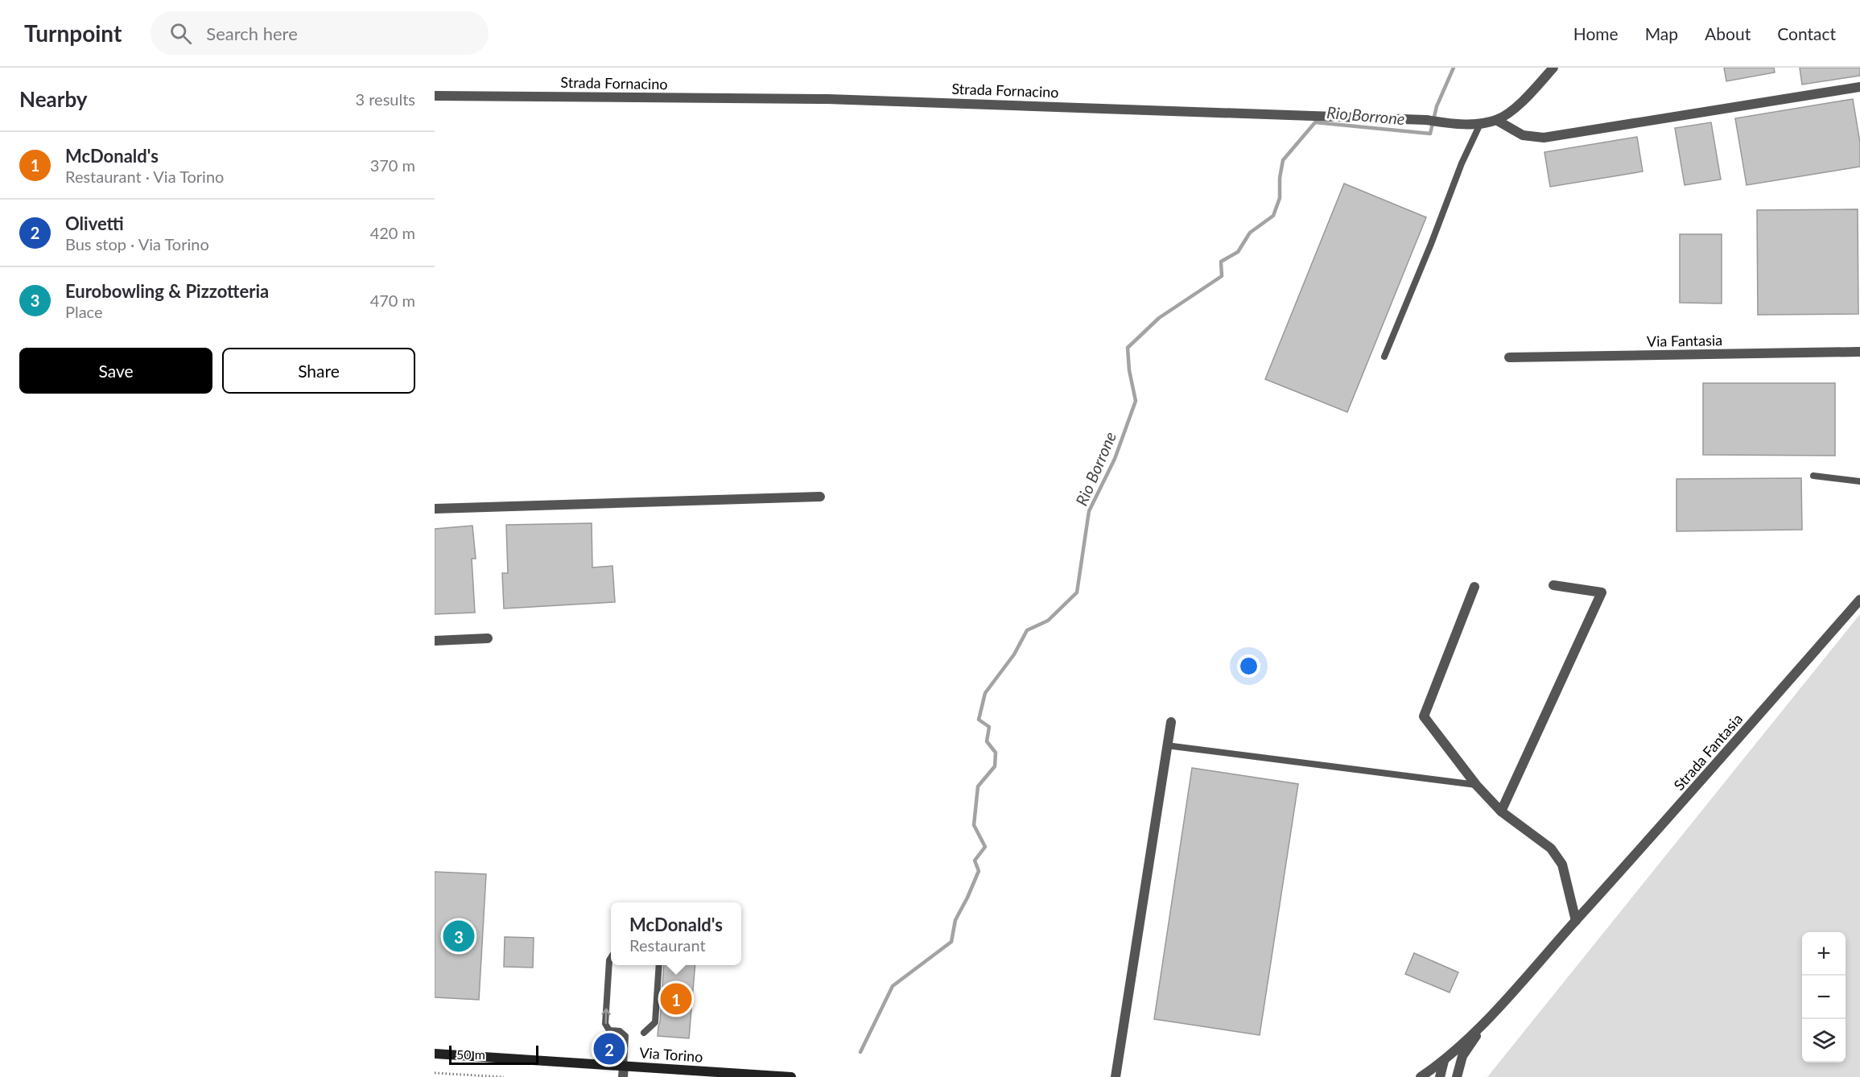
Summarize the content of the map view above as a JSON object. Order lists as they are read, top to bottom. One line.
{"streets":{"main road":["Via Torino"],"street":["Strada Fornacino","Via Fantasia","Strada Fantasia"]},"water":["Rio Borrone"],"scale_bar":"50 m","page":{"header":"Turnpoint","search":"Search here","nav":["Home","Map","About","Contact"],"heading":["Nearby","3 results"],"list":[{"mark":"1","name":"McDonald's","note":"Restaurant · Via Torino","value":"370 m"},{"mark":"2","name":"Olivetti","note":"Bus stop · Via Torino","value":"420 m"},{"mark":"3","name":"Eurobowling & Pizzotteria","note":"Place","value":"470 m"}],"buttons":["Save","Share"],"popup":["McDonald's","Restaurant"],"pins":["3","1","2"],"map_buttons":["+","−"],"scale":"50 m"}}
